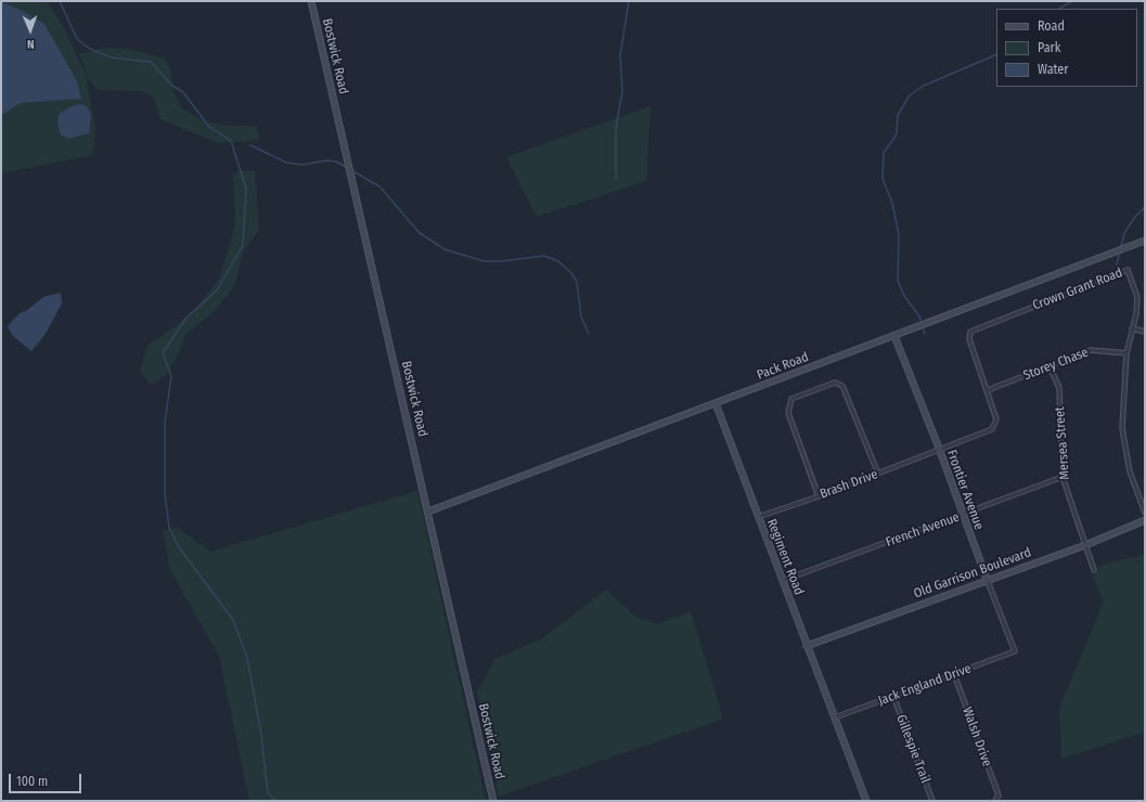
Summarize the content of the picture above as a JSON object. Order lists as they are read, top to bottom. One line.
{"streets":{"street":["Bostwick Road","Crown Grant Road","Storey Chase","Pack Road","Mersea Street","Brash Drive","Frontier Avenue","French Avenue","Regiment Road","Old Garrison Boulevard","Jack England Drive","Walsh Drive","Gillespie Trail"]},"crossings":[["Bostwick Road","Pack Road"],["Crown Grant Road","Storey Chase"],["Crown Grant Road","Brash Drive"],["Crown Grant Road","Frontier Avenue"],["Storey Chase","Mersea Street"],["Pack Road","Frontier Avenue"],["Pack Road","Regiment Road"],["Mersea Street","French Avenue"],["Mersea Street","Old Garrison Boulevard"],["Brash Drive","Frontier Avenue"],["Brash Drive","Regiment Road"],["Frontier Avenue","French Avenue"],["Frontier Avenue","Old Garrison Boulevard"],["Frontier Avenue","Jack England Drive"],["French Avenue","Regiment Road"],["Regiment Road","Old Garrison Boulevard"],["Regiment Road","Jack England Drive"],["Jack England Drive","Walsh Drive"],["Jack England Drive","Gillespie Trail"]],"legend":["Road","Park","Water"],"scale_bar":"100 m","north":"bottom"}
